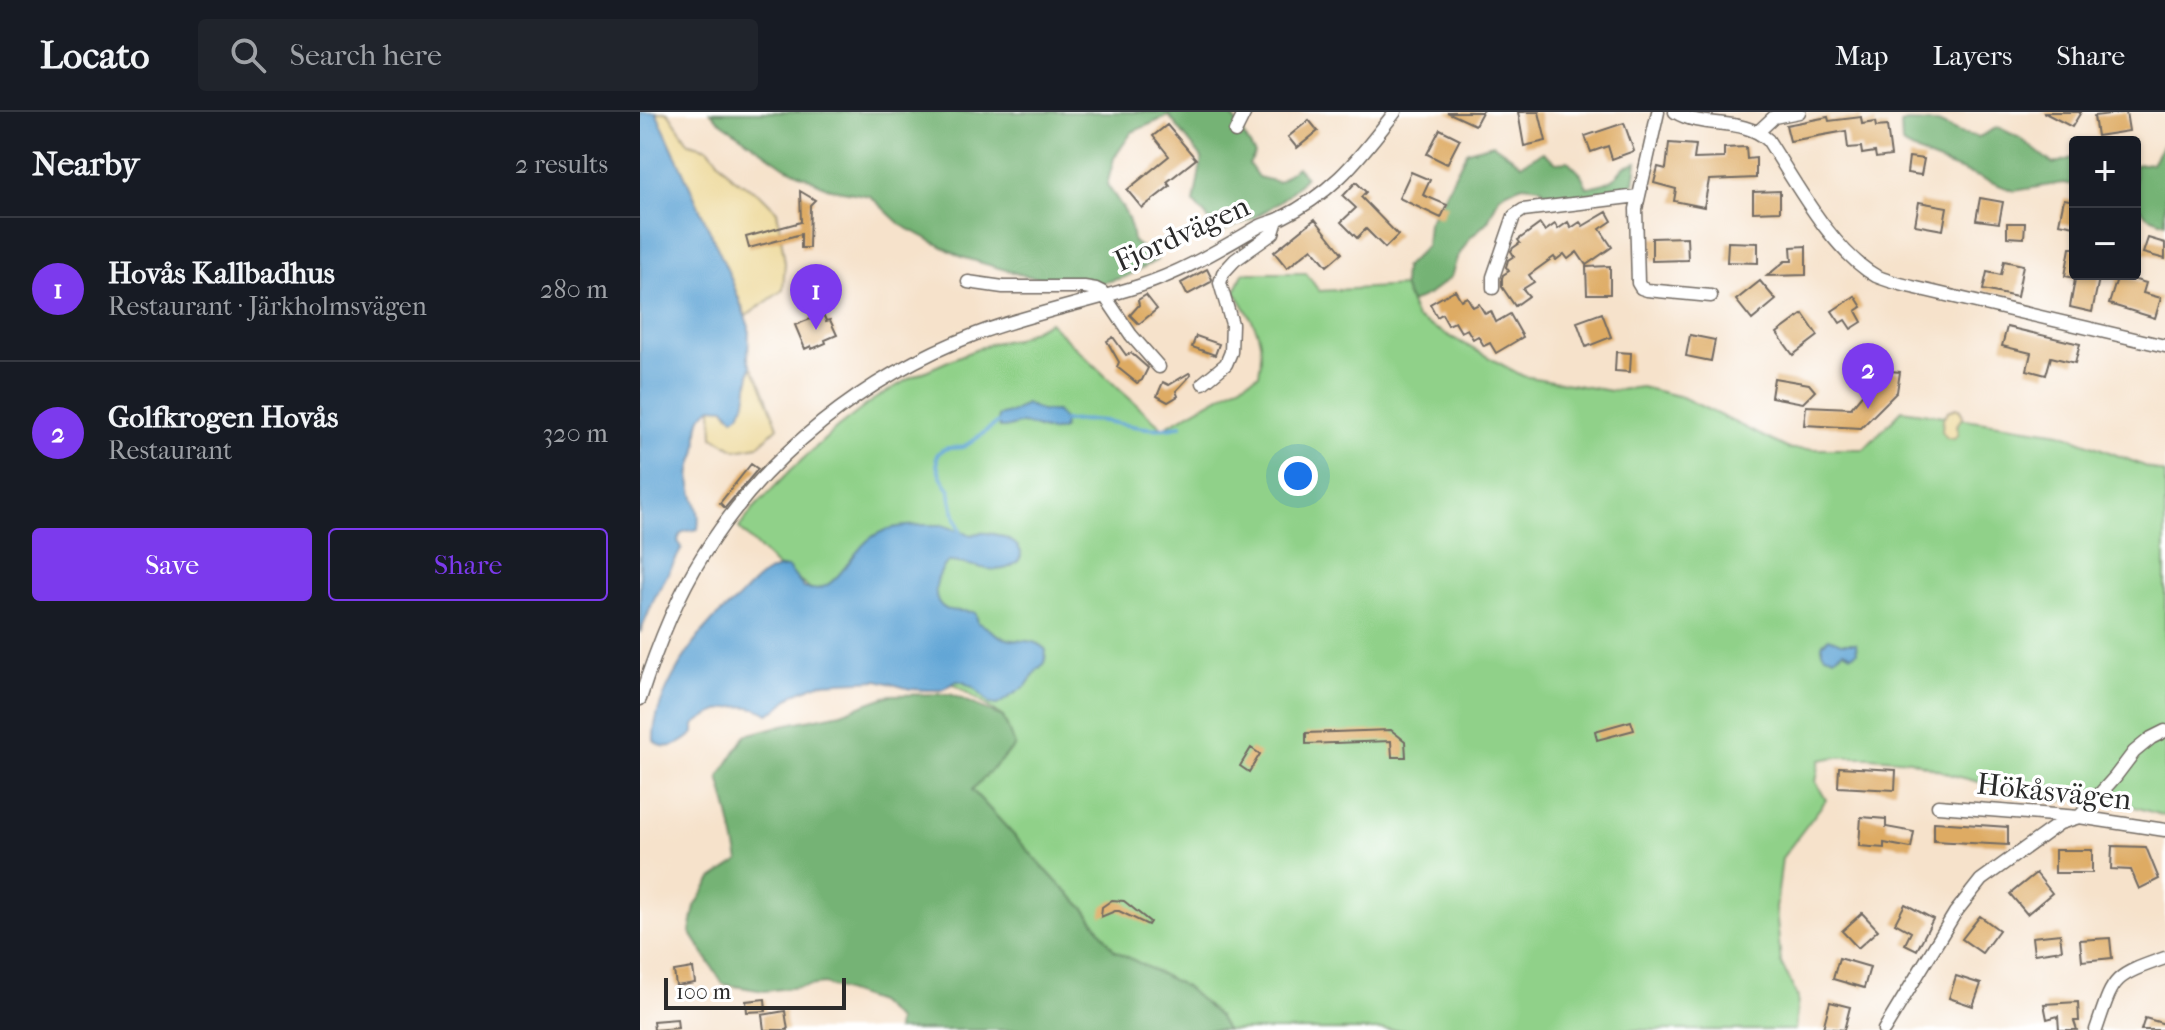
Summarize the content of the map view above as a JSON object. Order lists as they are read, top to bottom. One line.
{"streets":{"street":["Fjordvägen","Hökåsvägen"]},"scale_bar":"100 m","page":{"header":"Locato","search":"Search here","nav":["Map","Layers","Share"],"heading":["Nearby","2 results"],"map_buttons":["+","−"],"list":[{"mark":"1","name":"Hovås Kallbadhus","note":"Restaurant · Järkholmsvägen","value":"280 m"},{"mark":"2","name":"Golfkrogen Hovås","note":"Restaurant","value":"320 m"}],"pins":["1","2"],"buttons":["Save","Share"],"scale":"100 m"}}
